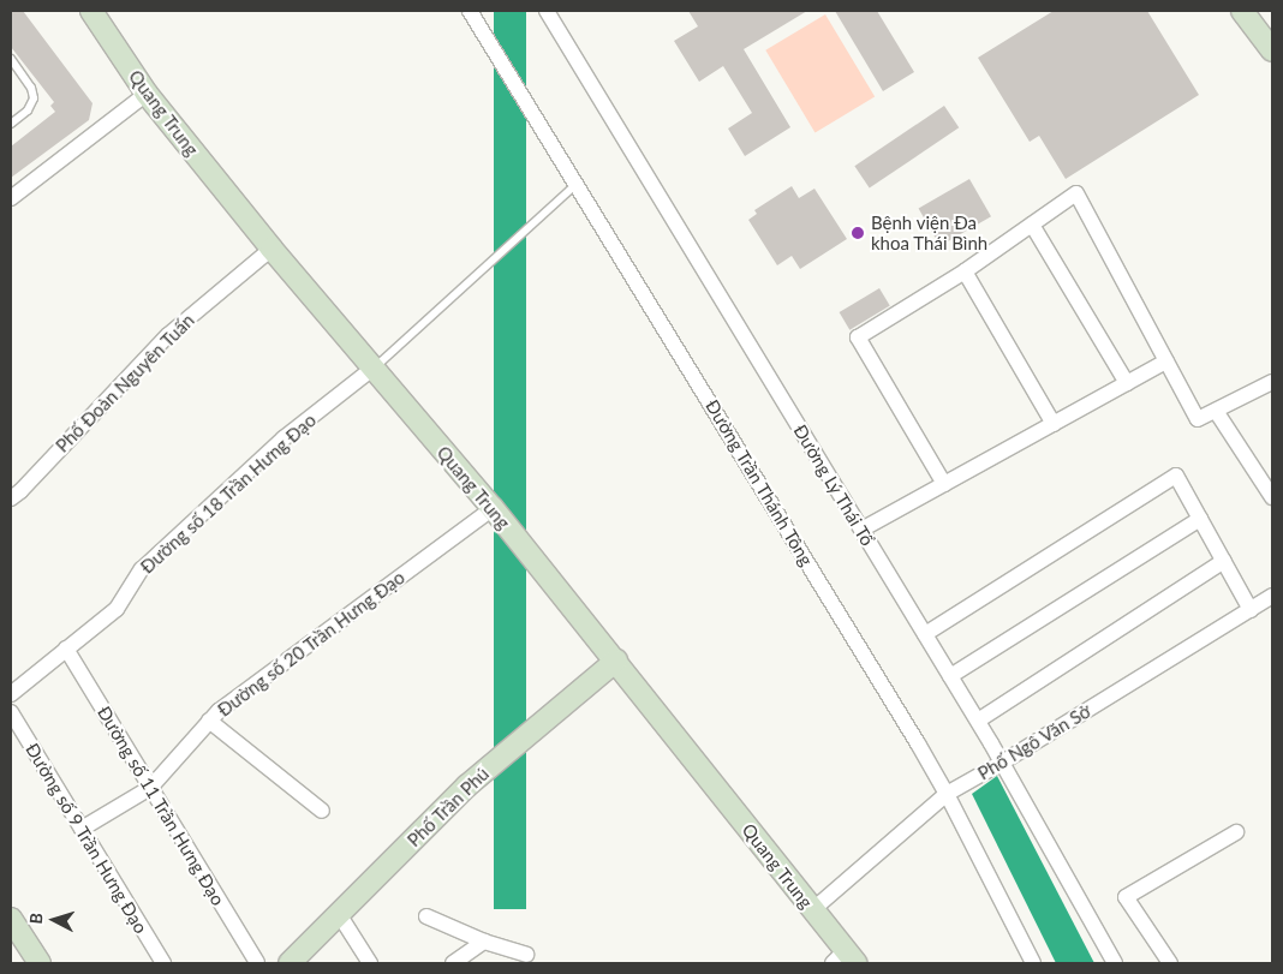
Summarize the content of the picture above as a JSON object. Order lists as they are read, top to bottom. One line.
{"streets":{"main road":["Quang Trung","Phố Trần Phú"],"street":["Phố Đoàn Nguyên Tuấn","Đường Trần Thánh Tông","Đường Lý Thái Tổ","Đường số 18 Trần Hưng Đạo","Đường số 20 Trần Hưng Đạo","Phố Ngô Văn Sở","Đường số 11 Trần Hưng Đạo","Đường số 9 Trần Hưng Đạo"]},"crossings":[["Quang Trung","Phố Đoàn Nguyên Tuấn"],["Quang Trung","Đường số 18 Trần Hưng Đạo"],["Quang Trung","Đường số 20 Trần Hưng Đạo"],["Quang Trung","Phố Ngô Văn Sở"],["Quang Trung","Phố Trần Phú"],["Đường Trần Thánh Tông","Phố Ngô Văn Sở"],["Đường Lý Thái Tổ","Phố Ngô Văn Sở"],["Đường số 18 Trần Hưng Đạo","Đường số 11 Trần Hưng Đạo"],["Đường số 20 Trần Hưng Đạo","Đường số 11 Trần Hưng Đạo"],["Đường số 20 Trần Hưng Đạo","Đường số 9 Trần Hưng Đạo"]],"places":["Bệnh viện Đa khoa Thái Bình"],"north":"left"}
